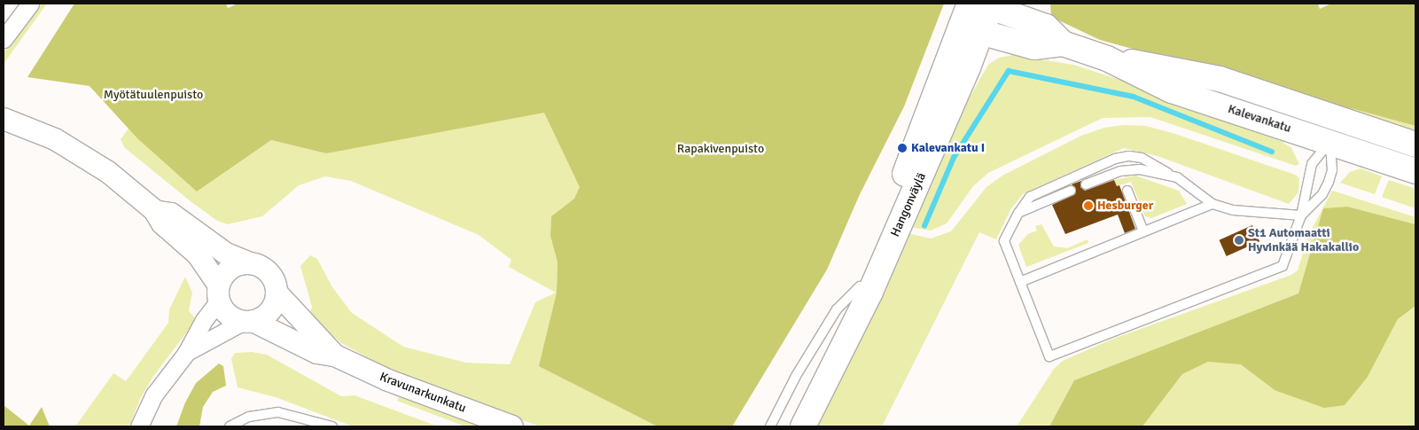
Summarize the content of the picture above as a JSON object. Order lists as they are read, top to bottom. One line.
{"streets":{"main road":["Kalevankatu","Hangonväylä"],"street":["Kravunarkunkatu"]},"crossings":[["Kalevankatu","Hangonväylä"]],"parks":["Myötätuulenpuisto","Rapakivenpuisto"],"places":["Kalevankatu I","Hesburger","St1 Automaatti Hyvinkää Hakakallio"]}
